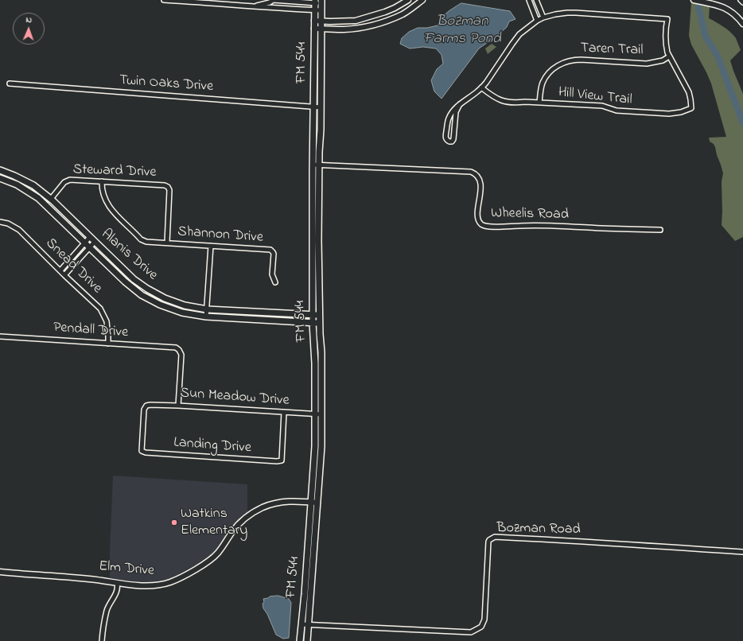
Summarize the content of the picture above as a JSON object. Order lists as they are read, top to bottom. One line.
{"streets":{"main road":["FM 544","Alanis Drive"],"street":["Taren Trail","Twin Oaks Drive","Hill View Trail","Steward Drive","Wheelis Road","Shannon Drive","Snead Drive","Pendall Drive","Sun Meadow Drive","Landing Drive","Bozman Road","Elm Drive"]},"crossings":[["Taren Trail","Hill View Trail"],["FM 544","Twin Oaks Drive"],["FM 544","Wheelis Road"],["FM 544","Alanis Drive"],["FM 544","Sun Meadow Drive"],["FM 544","Bozman Road"],["FM 544","Elm Drive"],["Steward Drive","Shannon Drive"],["Steward Drive","Alanis Drive"],["Snead Drive","Pendall Drive"],["Pendall Drive","Sun Meadow Drive"],["Sun Meadow Drive","Landing Drive"]],"water":["Bozman Farms Pond"],"places":["Watkins Elementary"],"north":"top"}
